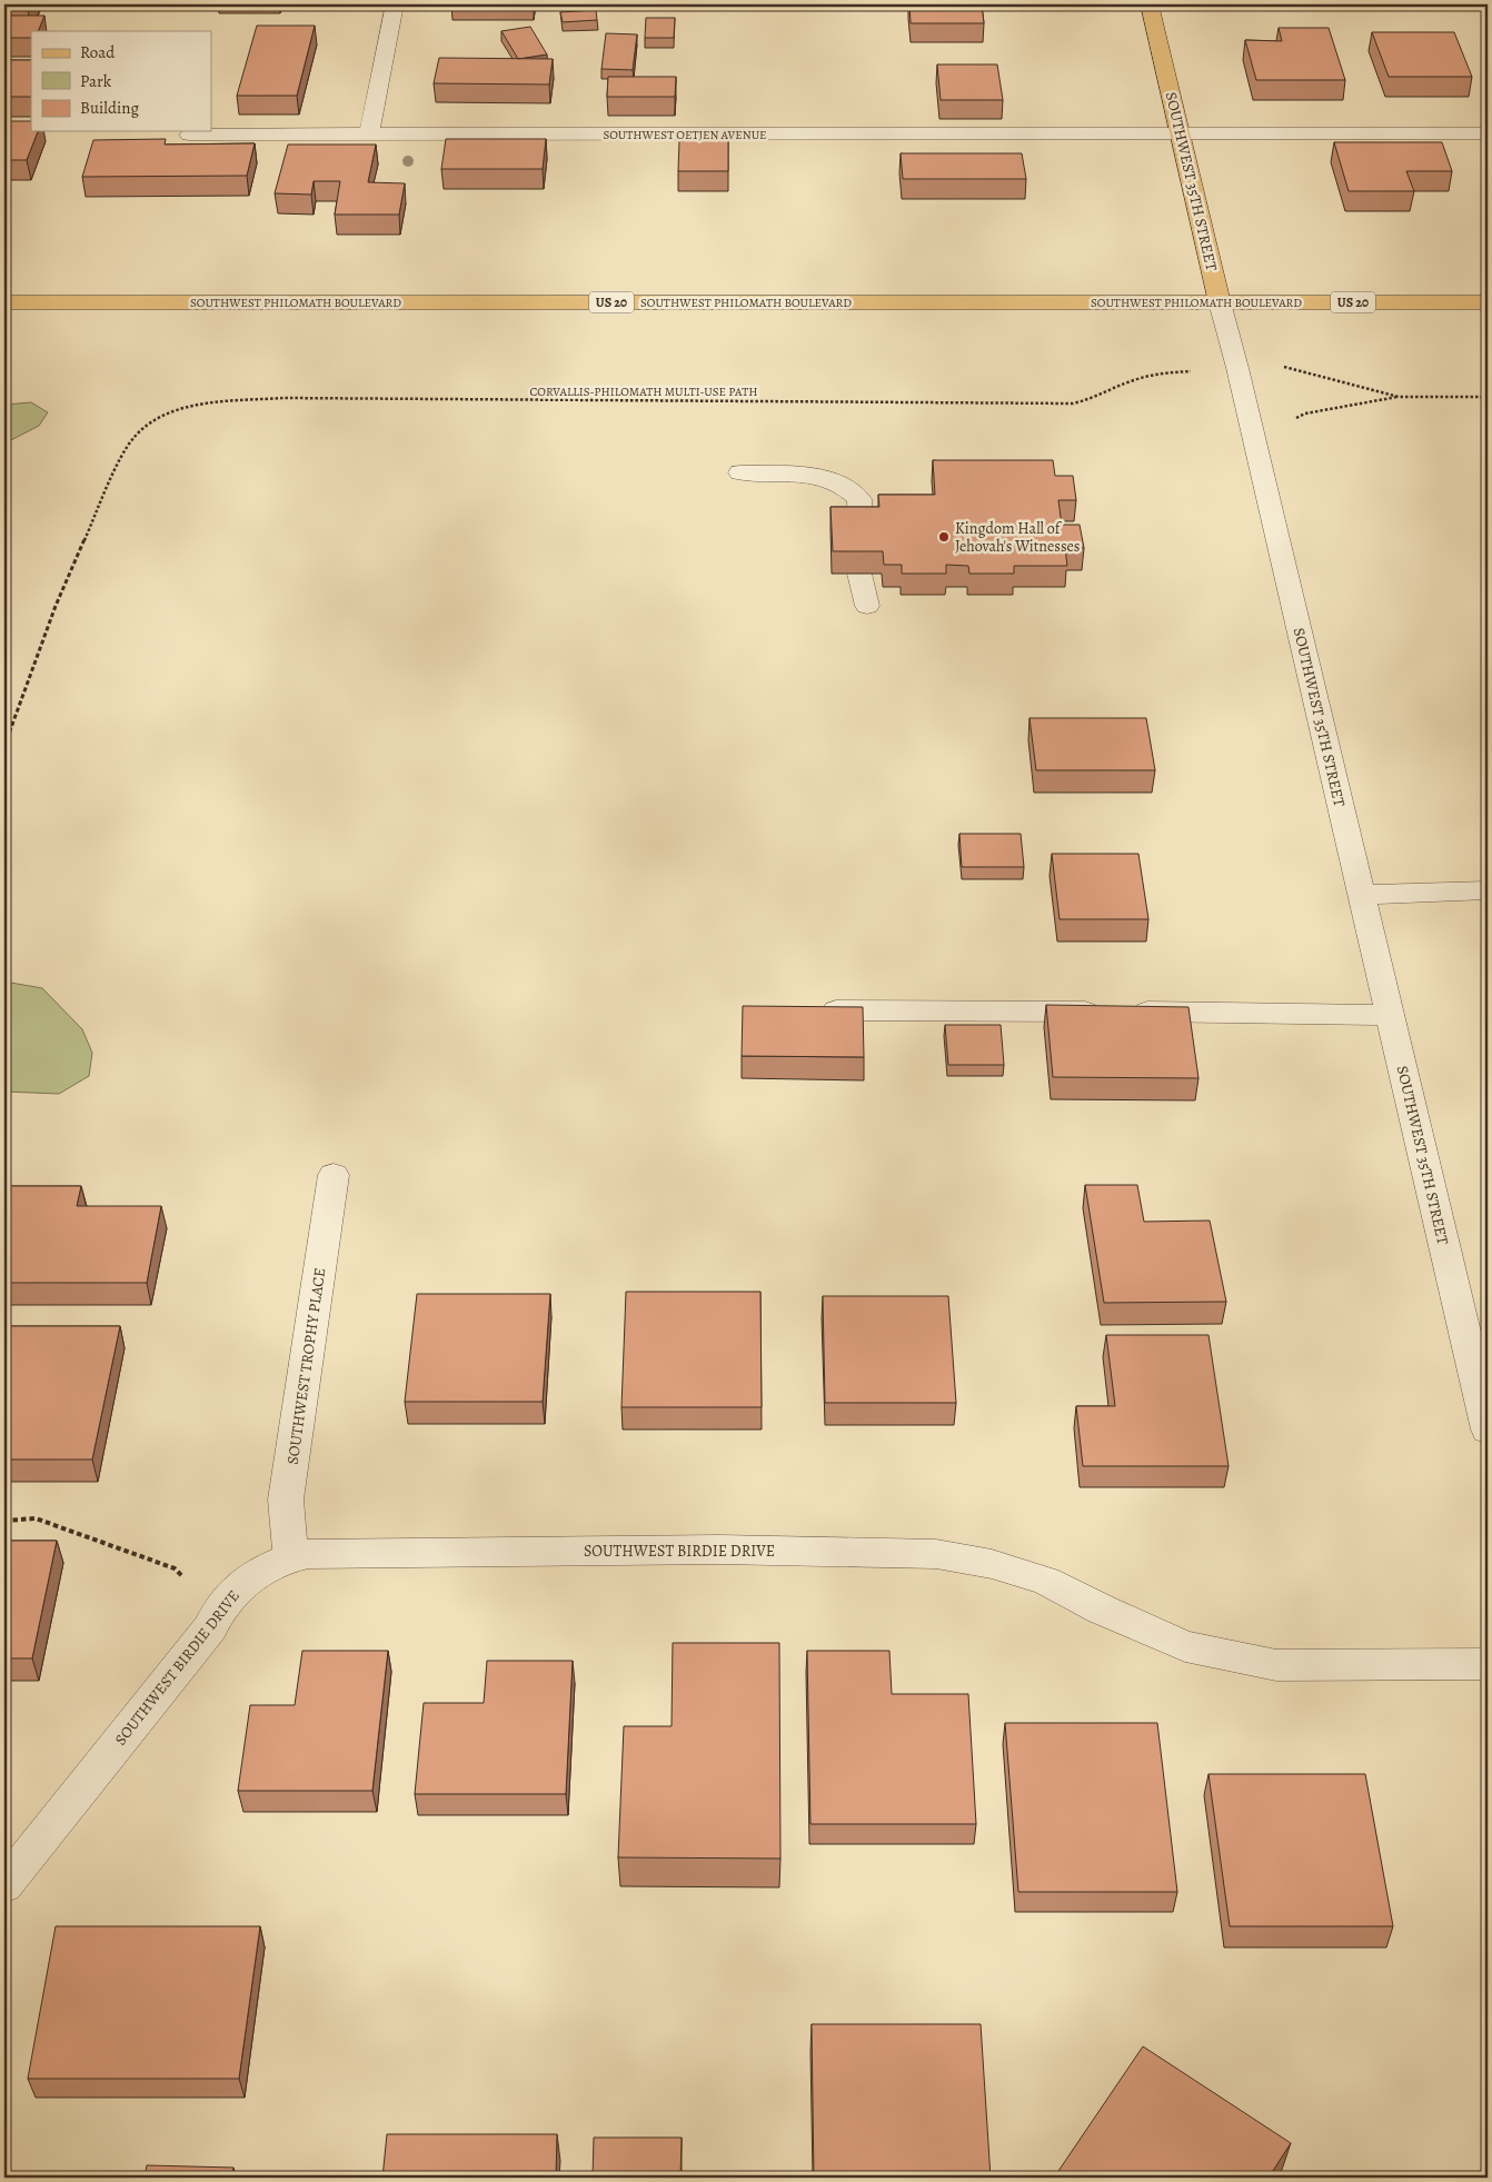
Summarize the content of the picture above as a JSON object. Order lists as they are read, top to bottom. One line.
{"streets":{"main road":["SOUTHWEST 35TH STREET","SOUTHWEST PHILOMATH BOULEVARD","US 20"],"street":["SOUTHWEST OETJEN AVENUE","SOUTHWEST TROPHY PLACE","SOUTHWEST BIRDIE DRIVE"],"path":["CORVALLIS-PHILOMATH MULTI-USE PATH"]},"crossings":[["SOUTHWEST OETJEN AVENUE","SOUTHWEST 35TH STREET"],["SOUTHWEST 35TH STREET","SOUTHWEST PHILOMATH BOULEVARD"],["SOUTHWEST 35TH STREET","CORVALLIS-PHILOMATH MULTI-USE PATH"],["SOUTHWEST TROPHY PLACE","SOUTHWEST BIRDIE DRIVE"]],"places":["Kingdom Hall of Jehovah's Witnesses"],"legend":["Road","Park","Building"]}
